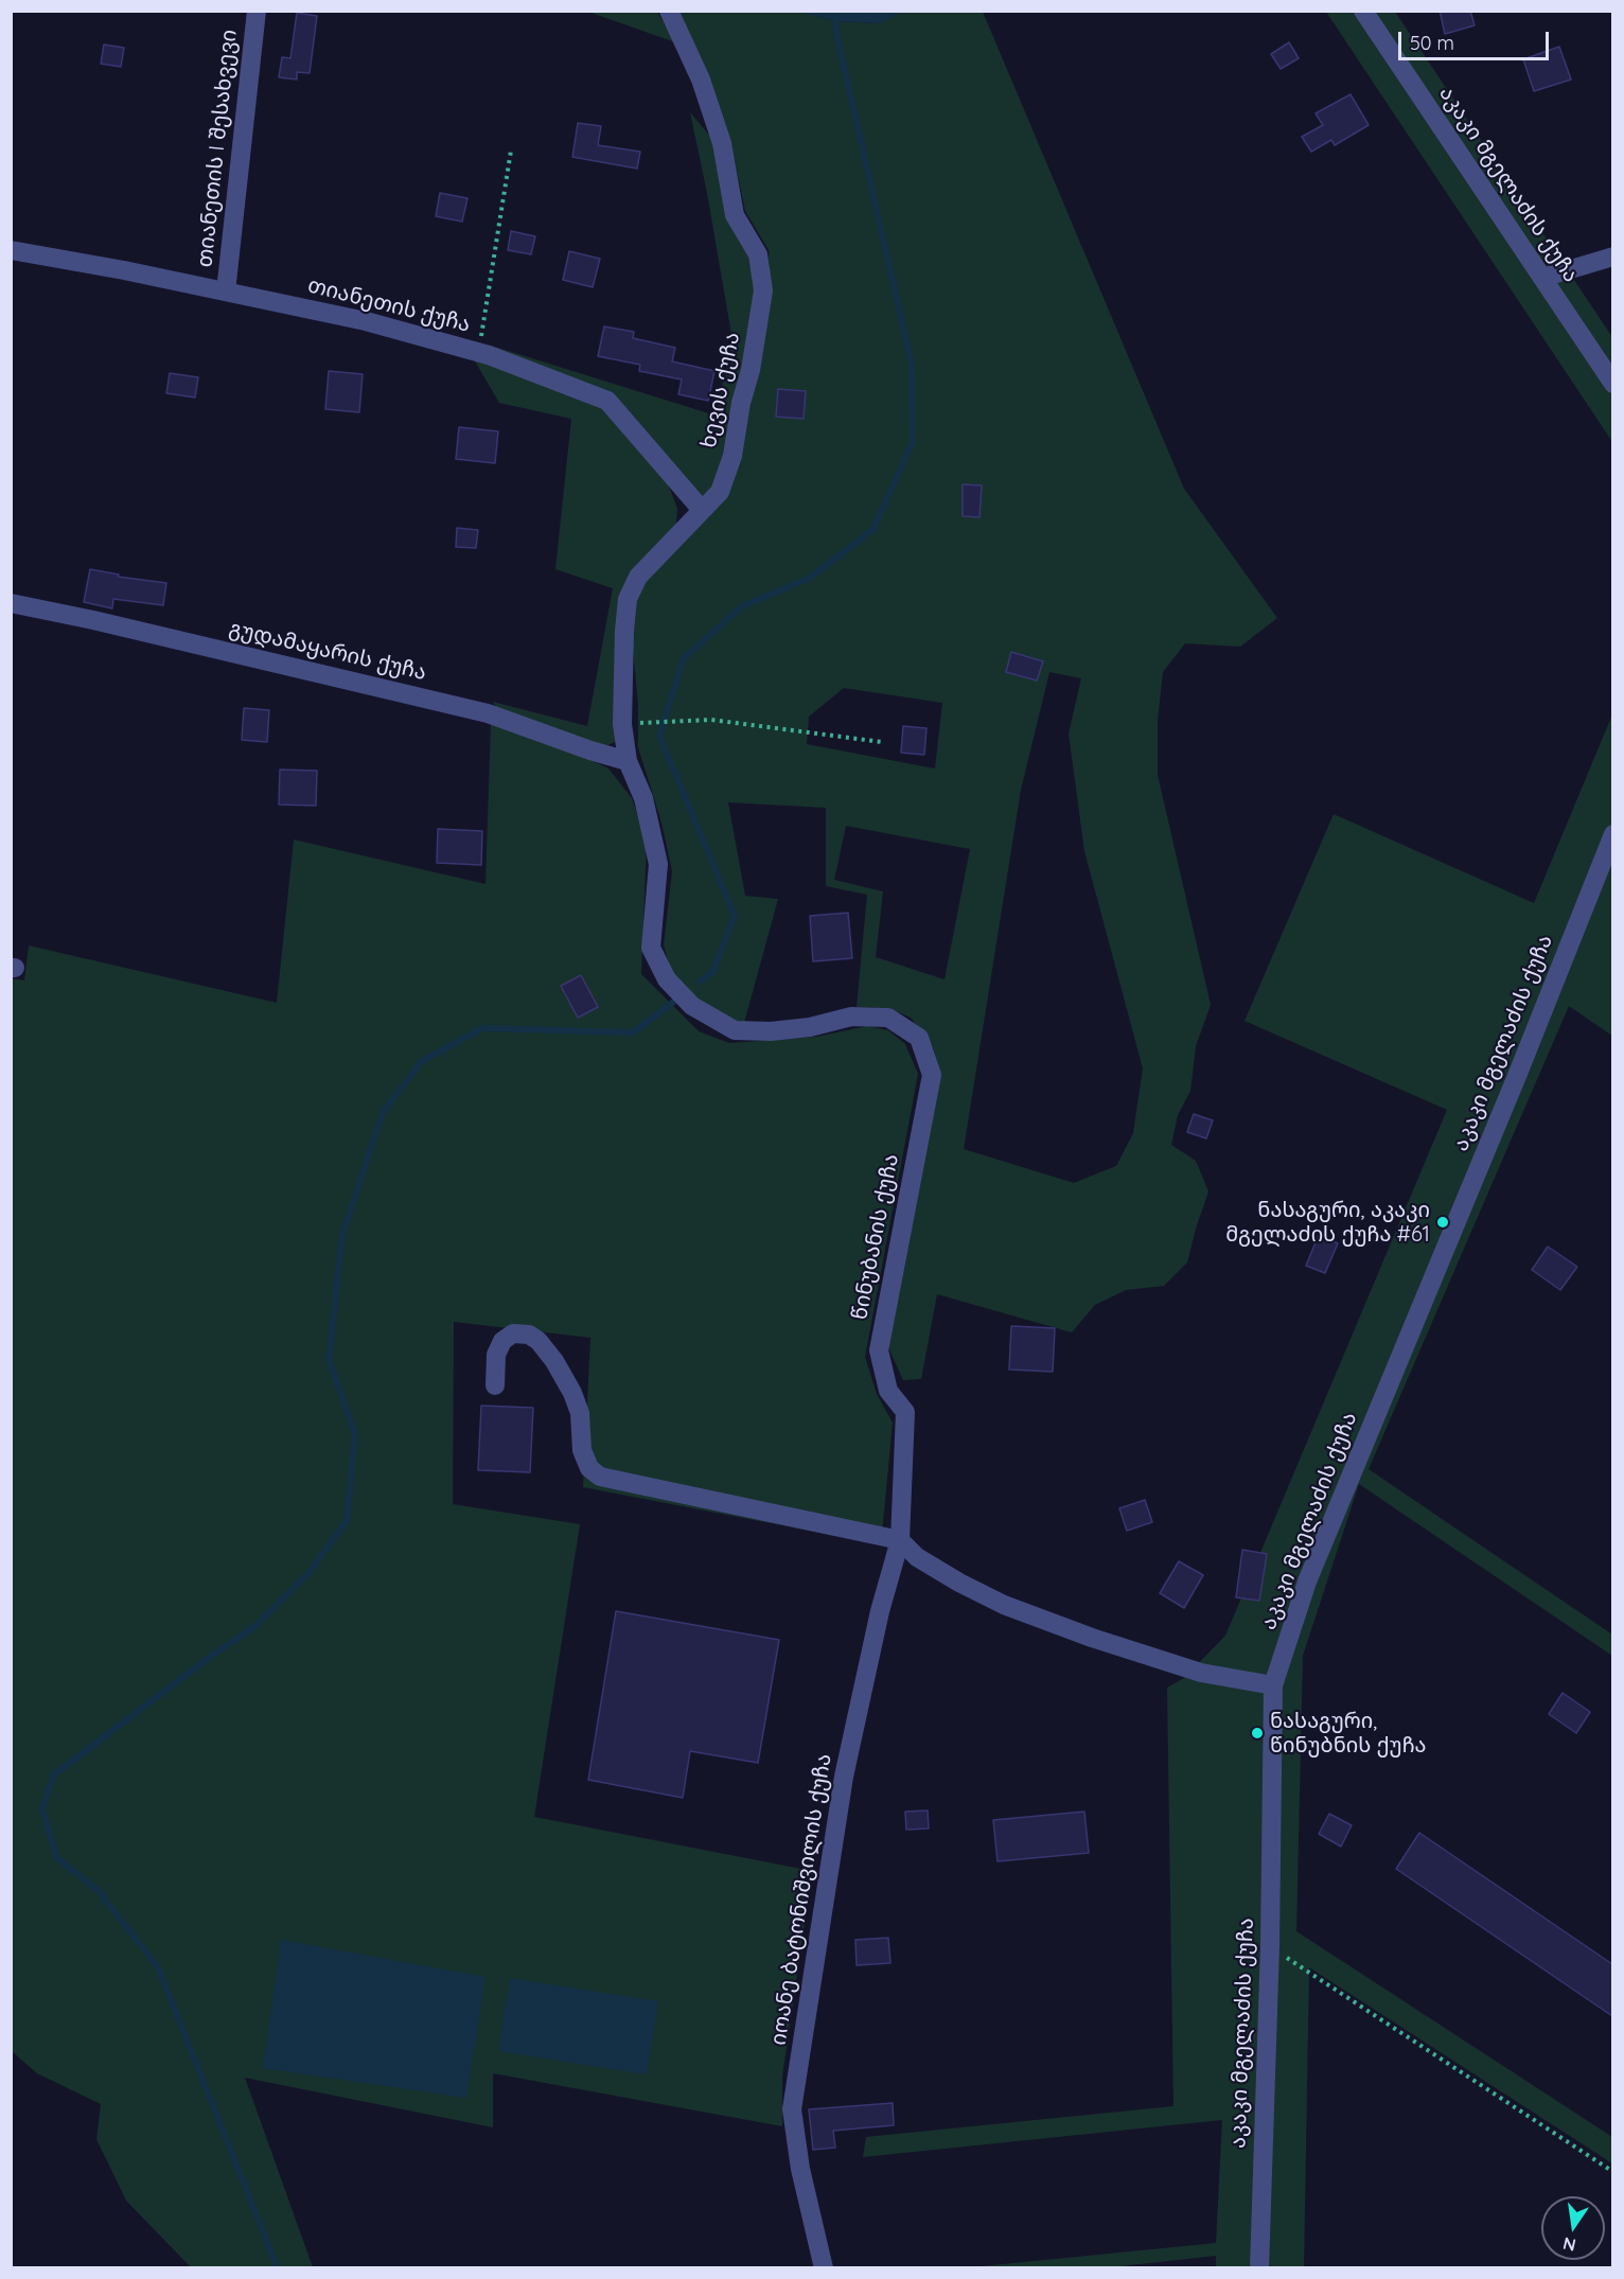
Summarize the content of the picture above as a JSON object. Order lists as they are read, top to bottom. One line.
{"streets":{"street":["თიანეთის I შესახვევი","აკაკი მგელაძის ქუჩა","თიანეთის ქუჩა","ხევის ქუჩა","გუდამაყარის ქუჩა","წინუბანის ქუჩა","იოანე ბატონიშვილის ქუჩა"]},"crossings":[["თიანეთის I შესახვევი","თიანეთის ქუჩა"],["თიანეთის ქუჩა","ხევის ქუჩა"],["ხევის ქუჩა","გუდამაყარის ქუჩა"],["ხევის ქუჩა","წინუბანის ქუჩა"],["გუდამაყარის ქუჩა","წინუბანის ქუჩა"],["წინუბანის ქუჩა","იოანე ბატონიშვილის ქუჩა"]],"places":["ნასაგური, აკაკი მგელაძის ქუჩა #61","ნასაგური, წინუბნის ქუჩა"],"scale_bar":"50 m","north":"bottom"}
